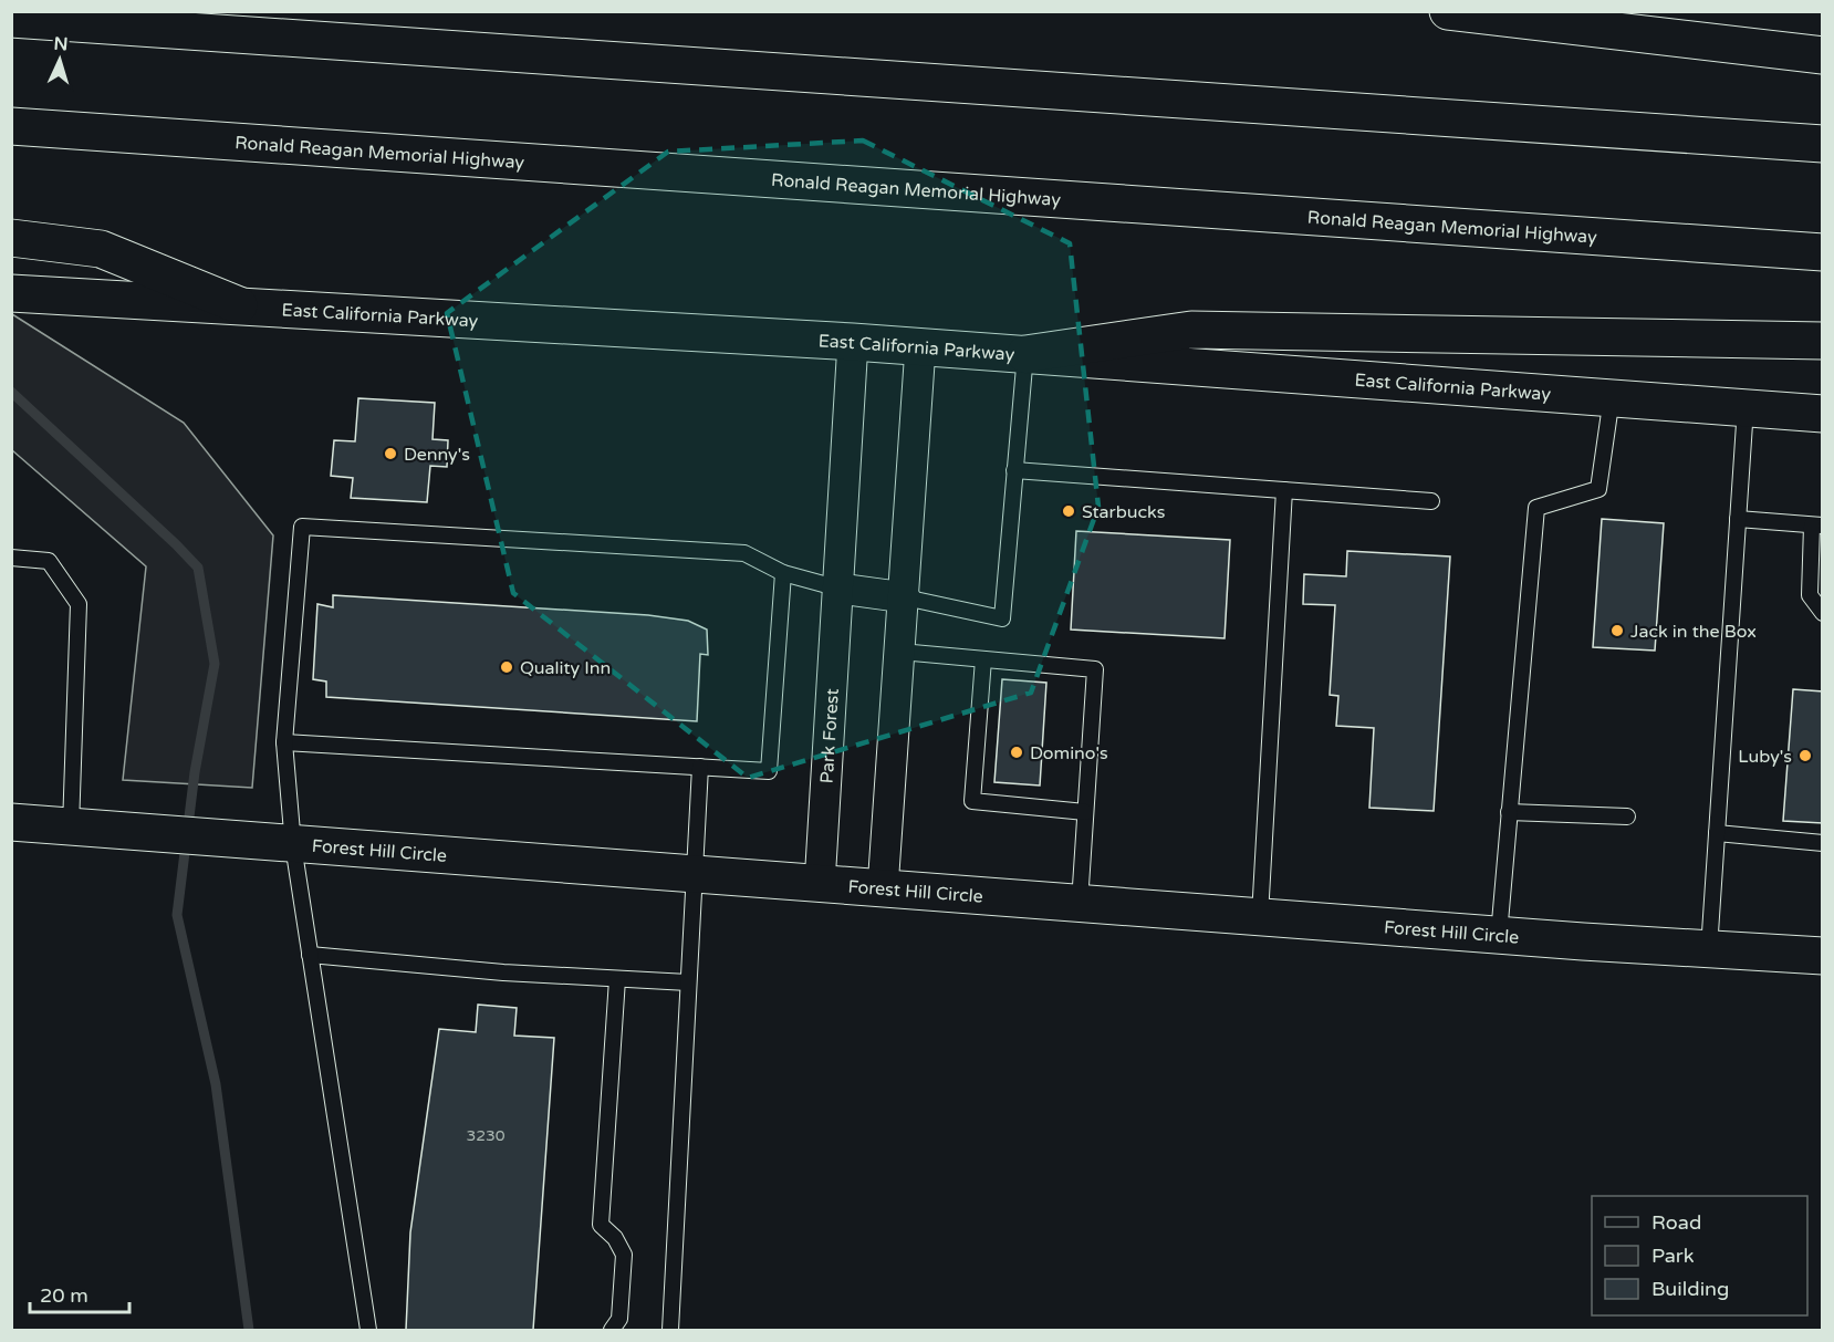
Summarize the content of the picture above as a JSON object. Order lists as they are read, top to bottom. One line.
{"streets":{"main road":["Ronald Reagan Memorial Highway","East California Parkway","Forest Hill Circle"],"street":["Park Forest"]},"crossings":[["East California Parkway","Park Forest"],["Park Forest","Forest Hill Circle"]],"places":["Denny's","Starbucks","Jack in the Box","Quality Inn","Domino's","Luby's"],"house_numbers":["3230"],"legend":["Road","Park","Building"],"scale_bar":"20 m","north":"top"}
